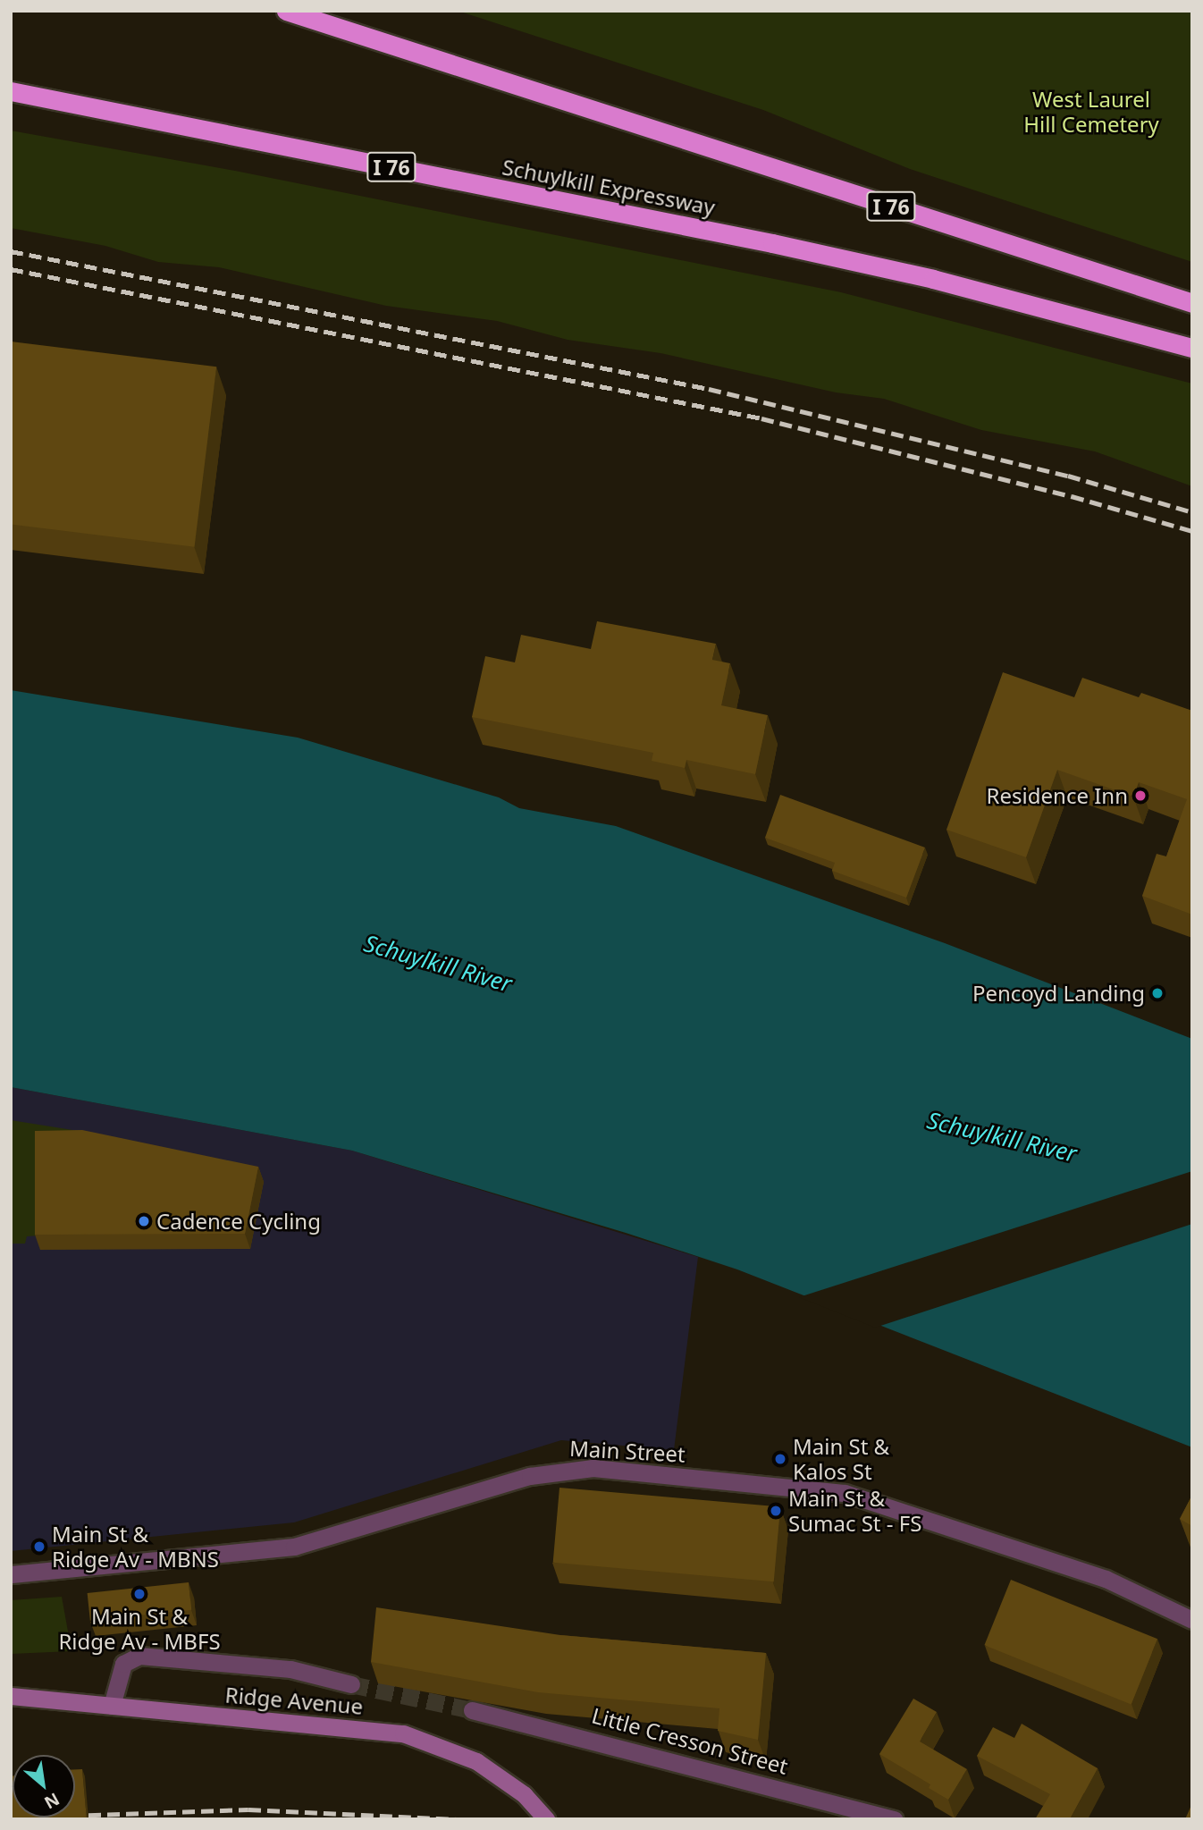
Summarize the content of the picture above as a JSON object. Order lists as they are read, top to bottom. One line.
{"streets":{"highway":["I 76","Schuylkill Expressway"],"main road":["Ridge Avenue"],"street":["Main Street","Little Cresson Street"]},"water":["Schuylkill River"],"parks":["West Laurel Hill Cemetery"],"places":["Residence Inn","Pencoyd Landing","Cadence Cycling","Main St & Kalos St","Main St & Sumac St - FS","Main St & Ridge Av - MBNS","Main St & Ridge Av - MBFS"],"north":"bottom right"}
